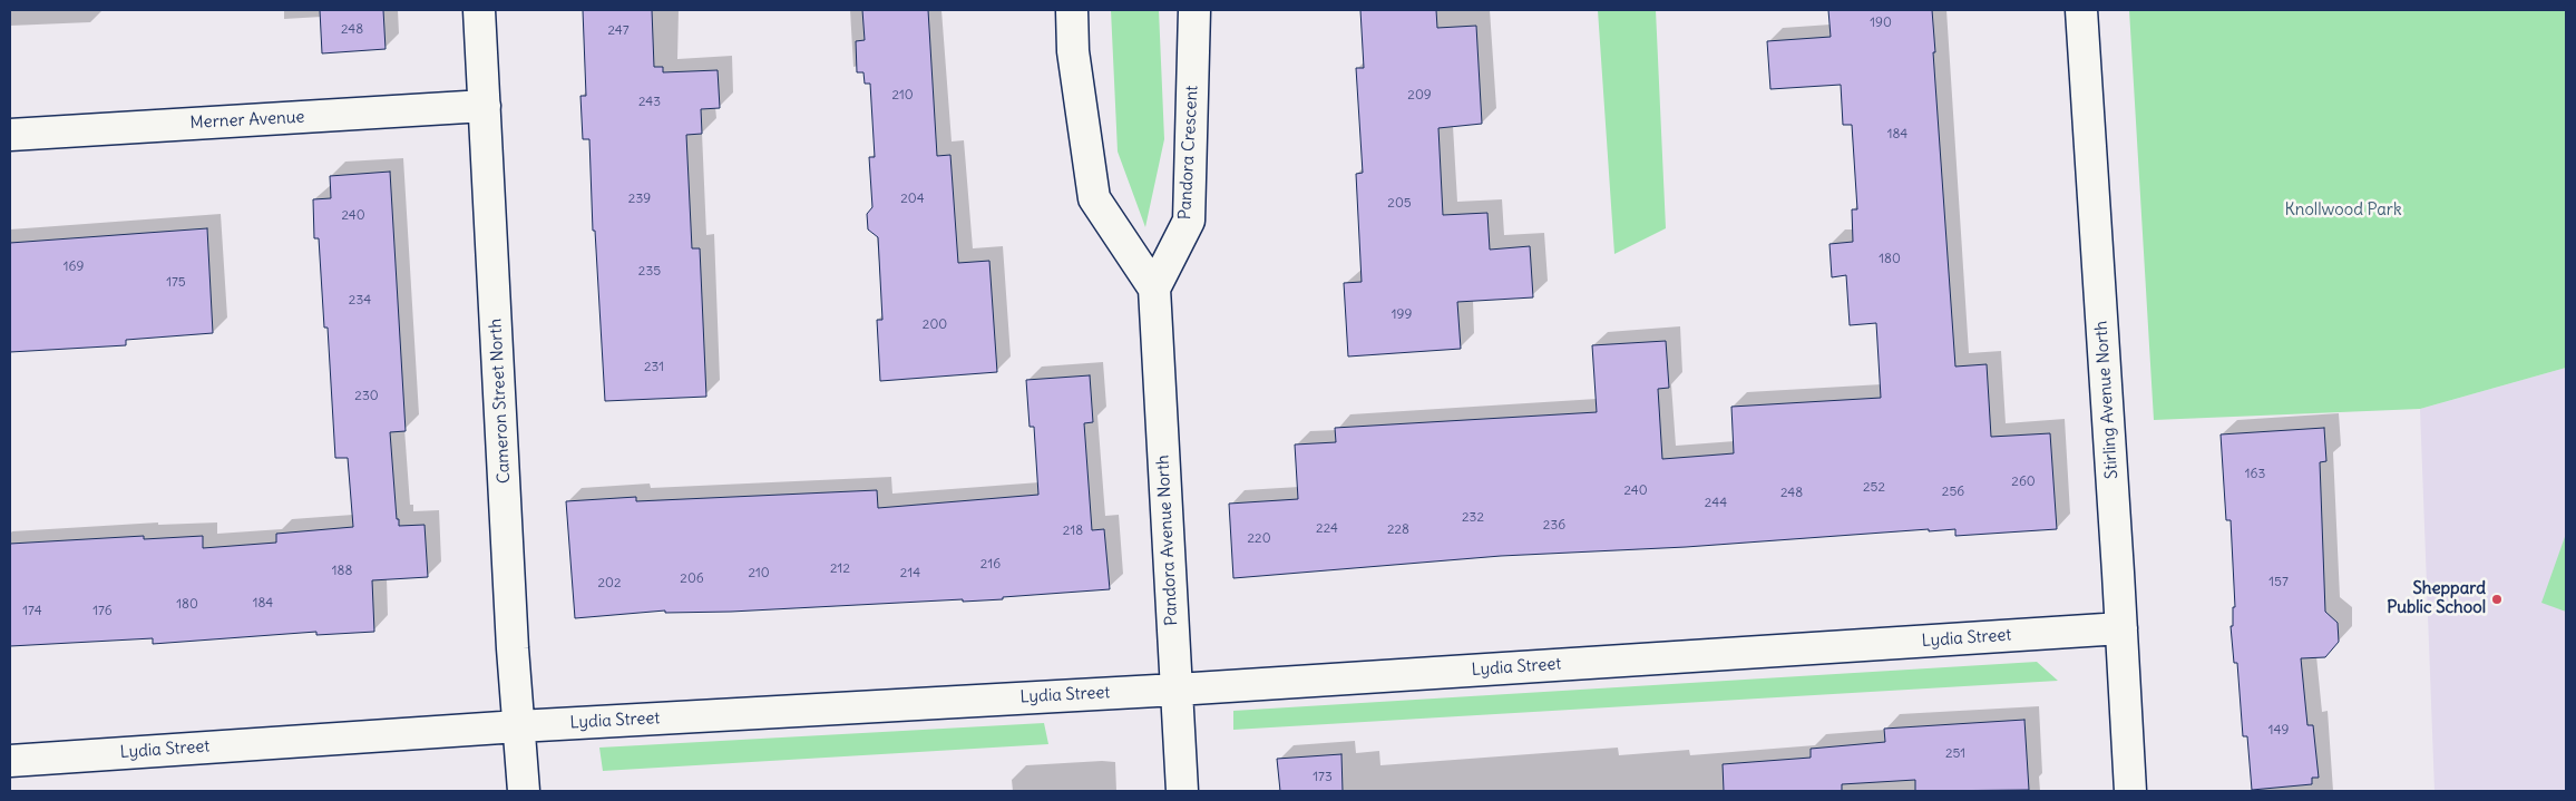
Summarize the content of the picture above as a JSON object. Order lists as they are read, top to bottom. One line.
{"streets":{"street":["Merner Avenue","Pandora Crescent","Stirling Avenue North","Cameron Street North","Pandora Avenue North","Lydia Street"]},"crossings":[["Merner Avenue","Cameron Street North"],["Pandora Crescent","Pandora Avenue North"],["Stirling Avenue North","Lydia Street"],["Cameron Street North","Lydia Street"],["Pandora Avenue North","Lydia Street"]],"parks":["Knollwood Park"],"places":["Sheppard Public School"],"house_numbers":["190","248","247","210","209","243","184","239","204","205","240","180","169","235","175","234","199","200","231","230","163","260","252","240","256","248","244","232","236","224","228","218","220","216","212","188","210","214","206","157","202","184","180","174","176","149","251","173"]}
